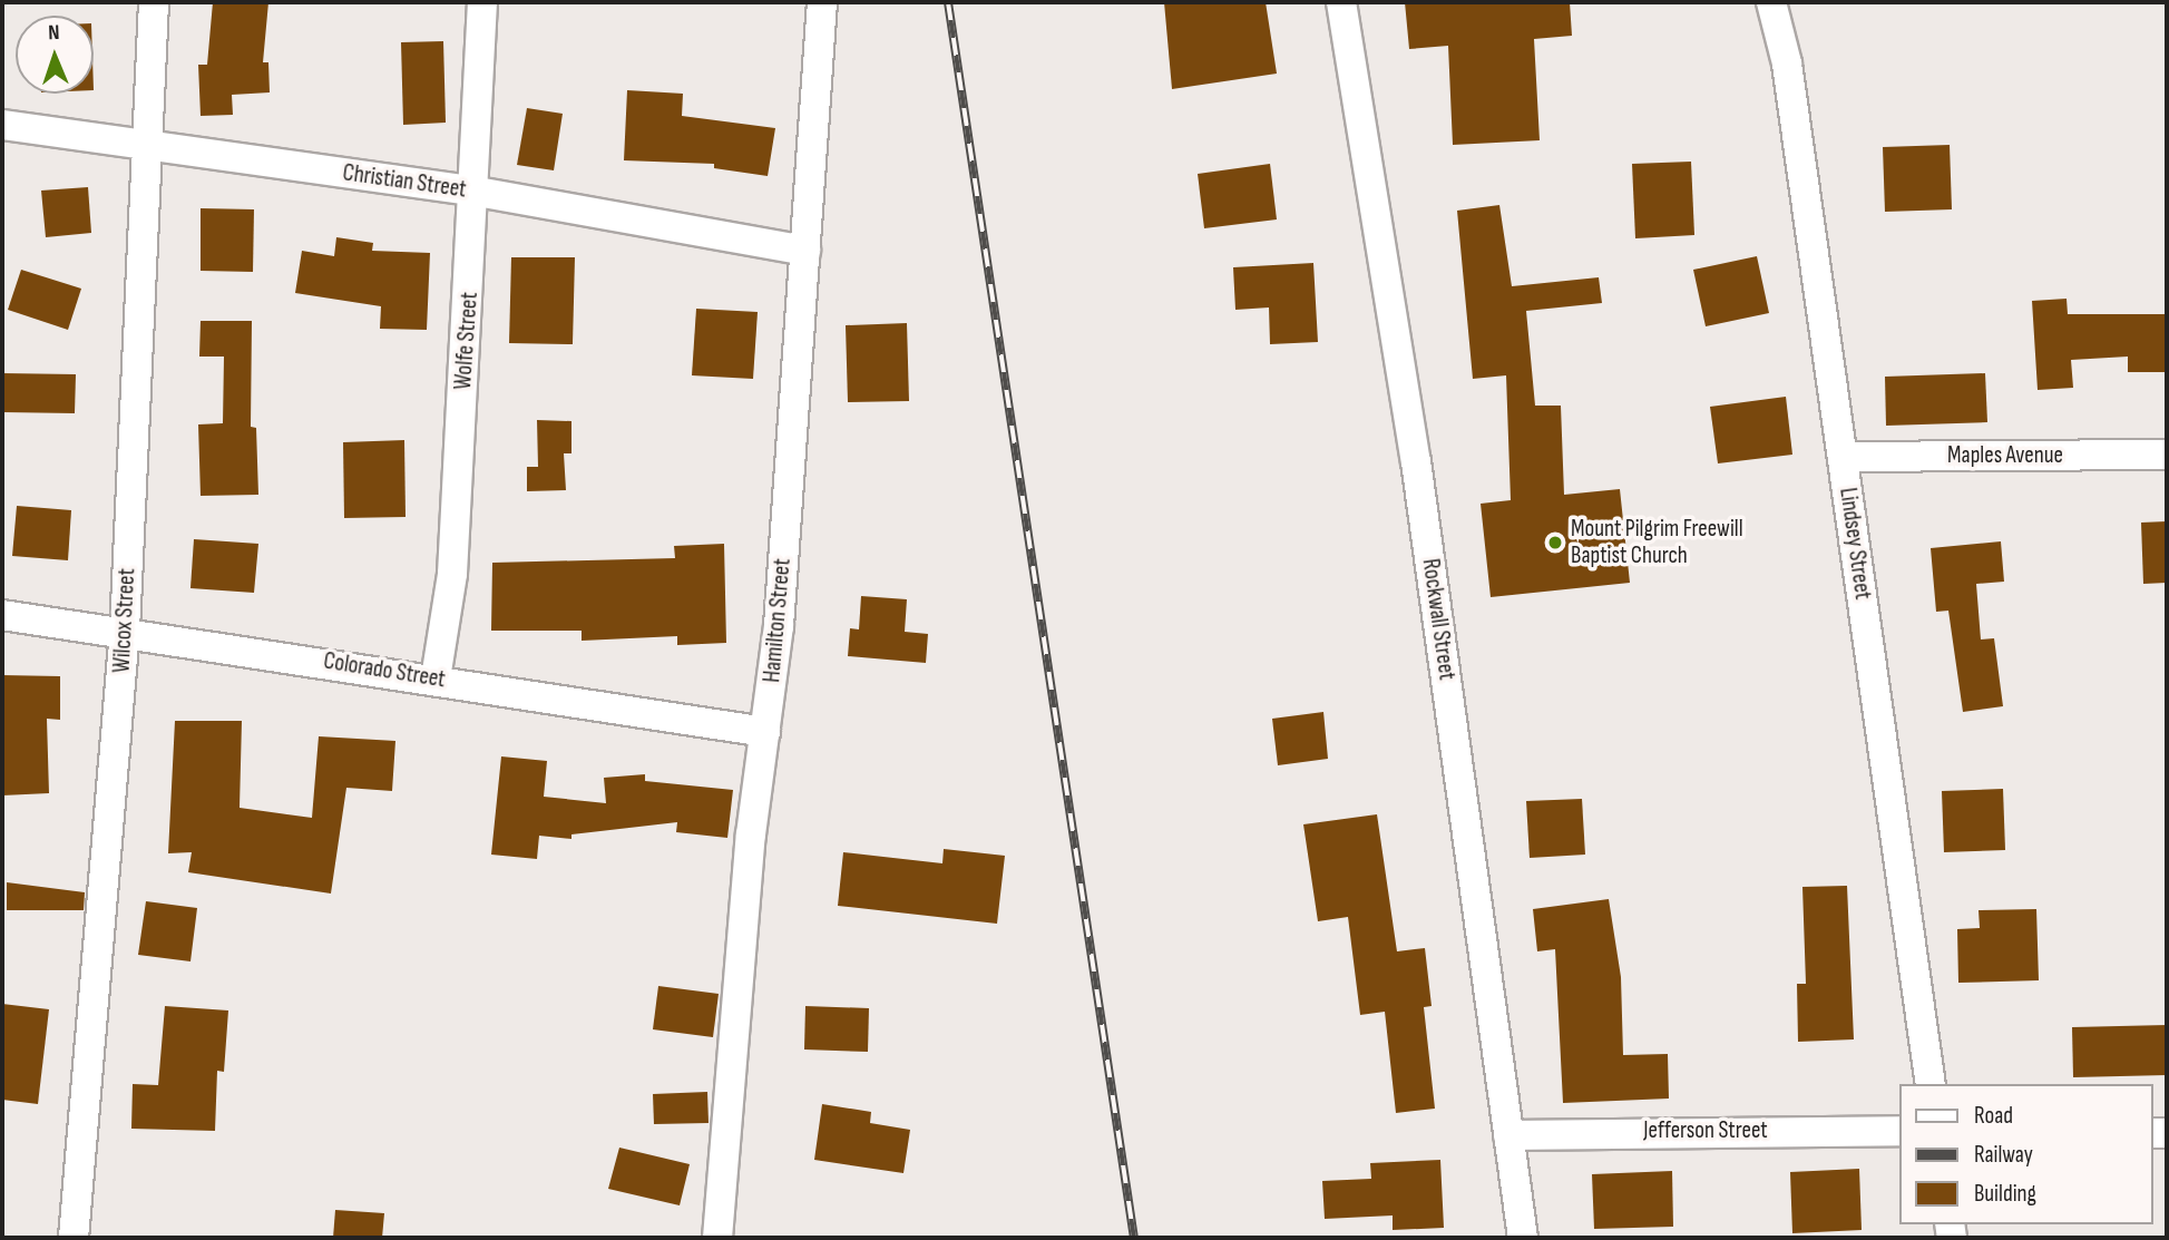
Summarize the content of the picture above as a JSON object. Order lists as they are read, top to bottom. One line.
{"streets":{"street":["Christian Street","Wolfe Street","Maples Avenue","Lindsey Street","Rockwall Street","Wilcox Street","Hamilton Street","Colorado Street","Jefferson Street"]},"crossings":[["Christian Street","Wolfe Street"],["Christian Street","Wilcox Street"],["Christian Street","Hamilton Street"],["Wolfe Street","Colorado Street"],["Maples Avenue","Lindsey Street"],["Rockwall Street","Jefferson Street"],["Wilcox Street","Colorado Street"],["Hamilton Street","Colorado Street"]],"places":["Mount Pilgrim Freewill Baptist Church"],"legend":["Road","Railway","Building"],"north":"top"}
